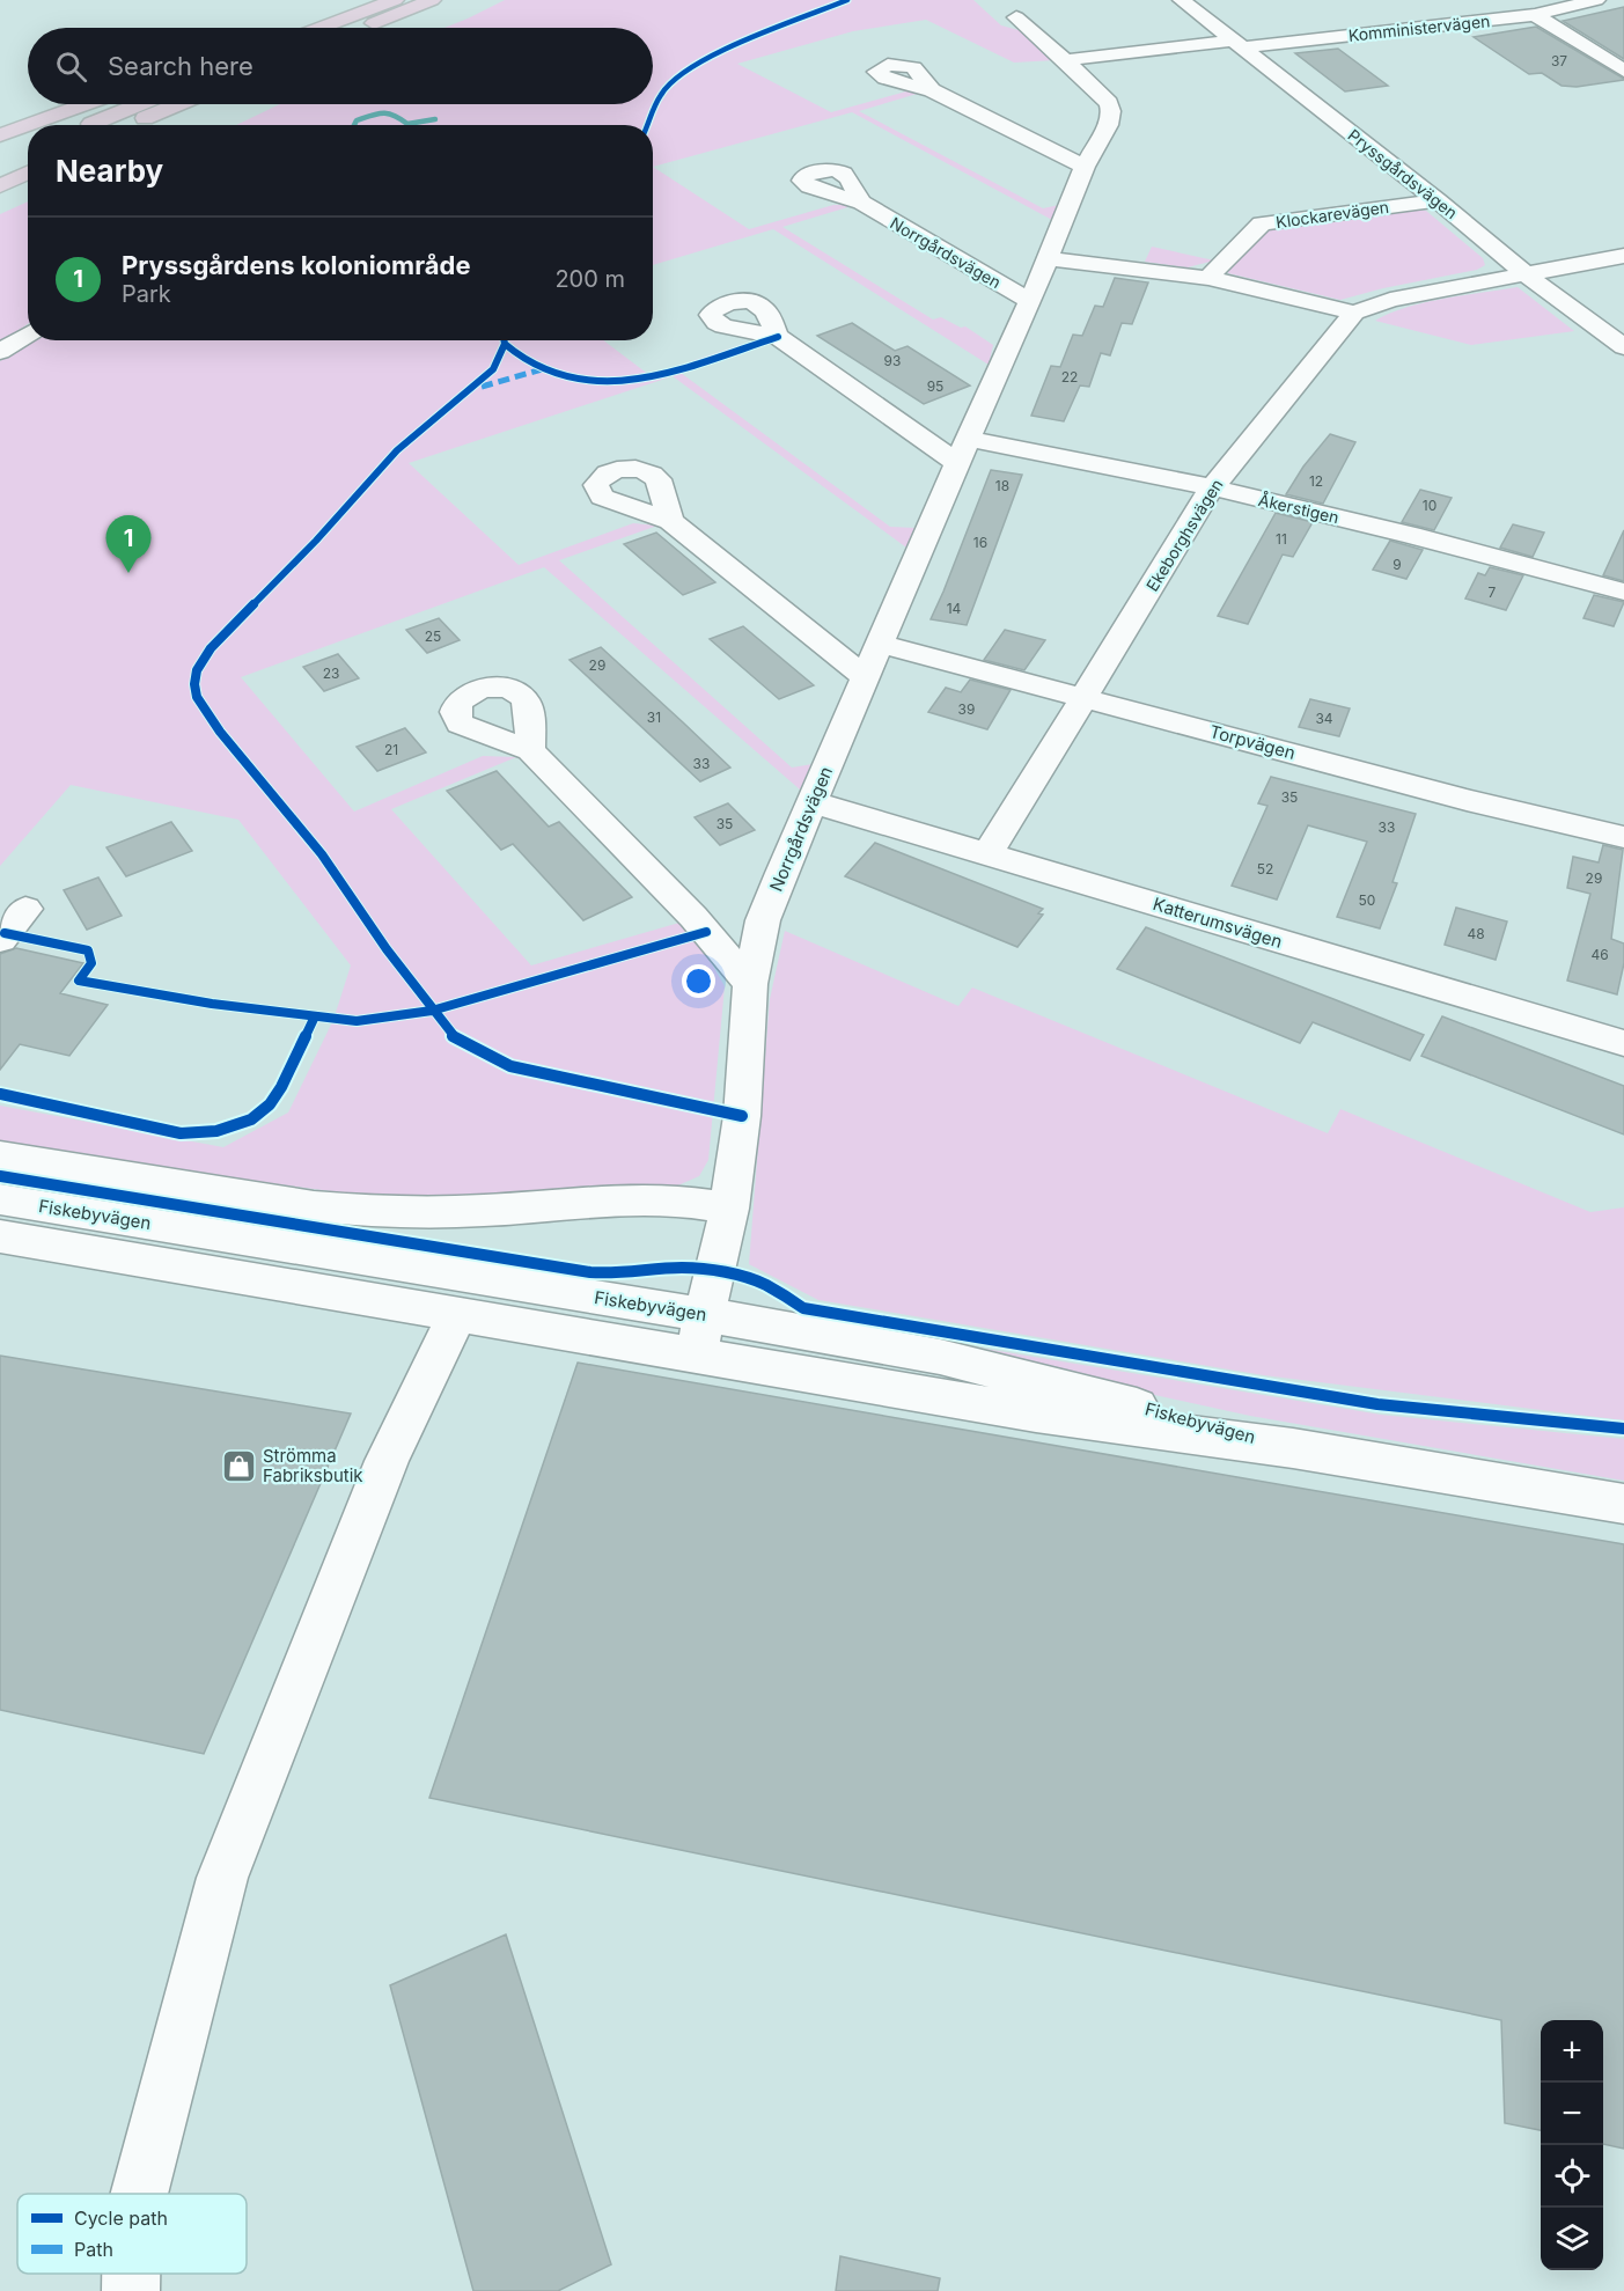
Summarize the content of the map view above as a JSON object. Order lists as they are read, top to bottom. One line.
{"streets":{"street":["Komministervägen","Pryssgårdsvägen","Klockarevägen","Norrgårdsvägen","Åkerstigen","Ekeborghsvägen","Torpvägen","Katterumsvägen","Fiskebyvägen"]},"crossings":[["Komministervägen","Pryssgårdsvägen"],["Komministervägen","Norrgårdsvägen"],["Pryssgårdsvägen","Klockarevägen"],["Norrgårdsvägen","Åkerstigen"],["Norrgårdsvägen","Torpvägen"],["Norrgårdsvägen","Katterumsvägen"],["Norrgårdsvägen","Fiskebyvägen"],["Åkerstigen","Ekeborghsvägen"],["Ekeborghsvägen","Torpvägen"],["Ekeborghsvägen","Katterumsvägen"]],"places":{"shop":["Strömma Fabriksbutik"]},"house_numbers":["37","93","22","95","12","18","10","11","16","9","7","14","25","29","23","39","31","34","21","33","35","35","33","52","29","50","48","46"],"legend":["Cycle path","Path"],"page":{"search":"Search here","heading":"Nearby","list":[{"mark":"1","name":"Pryssgårdens koloniområde","note":"Park","value":"200 m"}],"pins":"1","map_buttons":["+","−"]}}
